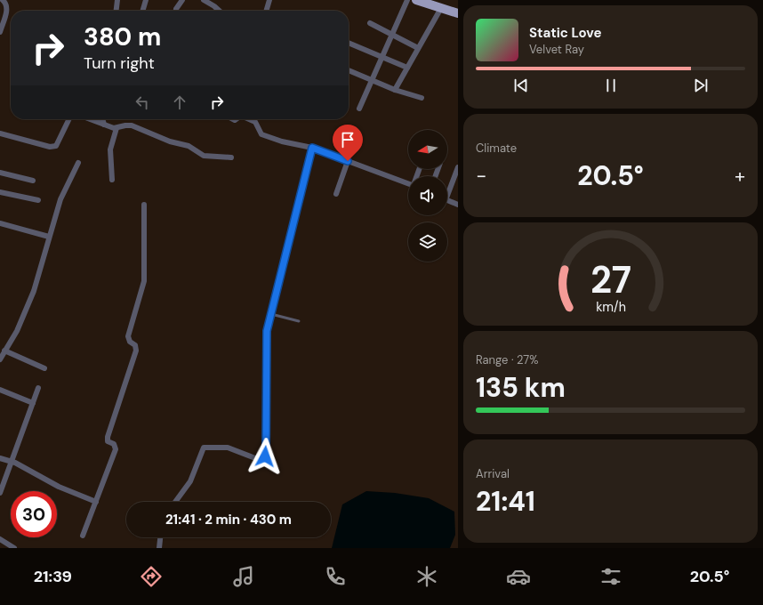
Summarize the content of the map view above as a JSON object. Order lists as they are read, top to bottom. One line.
{"north":"left","page":{"turn":["380 m","Turn right"],"song":["Static Love","Velvet Ray"],"tile":["Climate",["Range · 27%","135 km"],["Arrival","21:41"]],"heat":["−","20.5°","+"],"limit":"30","trip":"21:41 · 2 min · 430 m","tabs":["21:39","20.5°"],"gauge":["27","km/h"]}}
